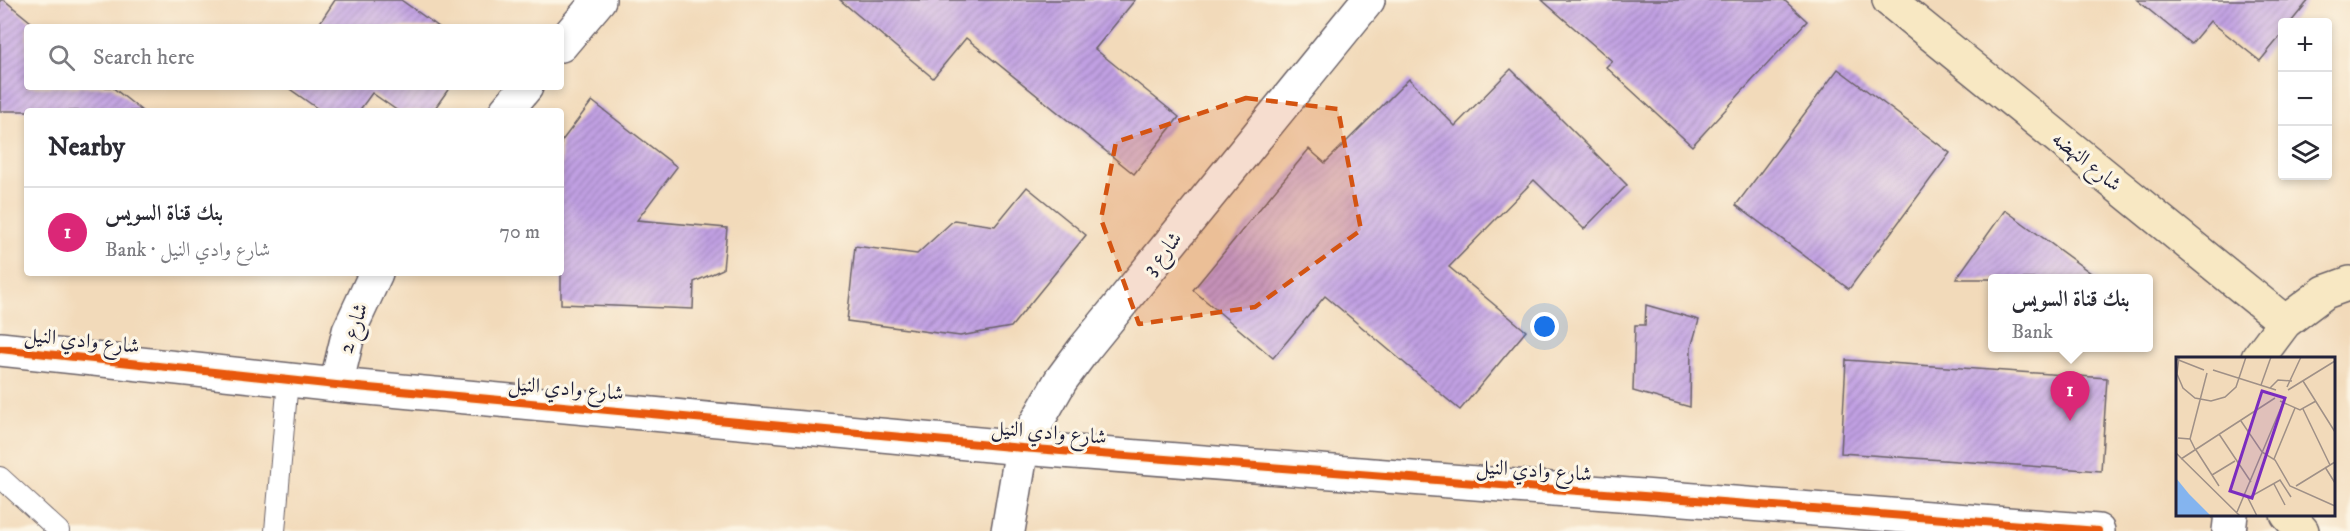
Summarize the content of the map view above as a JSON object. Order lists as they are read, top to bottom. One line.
{"streets":{"main road":["شارع النهضه"],"street":["شارع 3","شارع 2","شارع وادي النيل"]},"crossings":[["شارع 3","شارع وادي النيل"],["شارع 2","شارع وادي النيل"]],"page":{"map_buttons":["+","−"],"search":"Search here","heading":"Nearby","list":[{"mark":"1","name":"بنك قناة السويس","note":"Bank · شارع وادي النيل","value":"70 m"}],"popup":["بنك قناة السويس","Bank"],"pins":"1"}}
